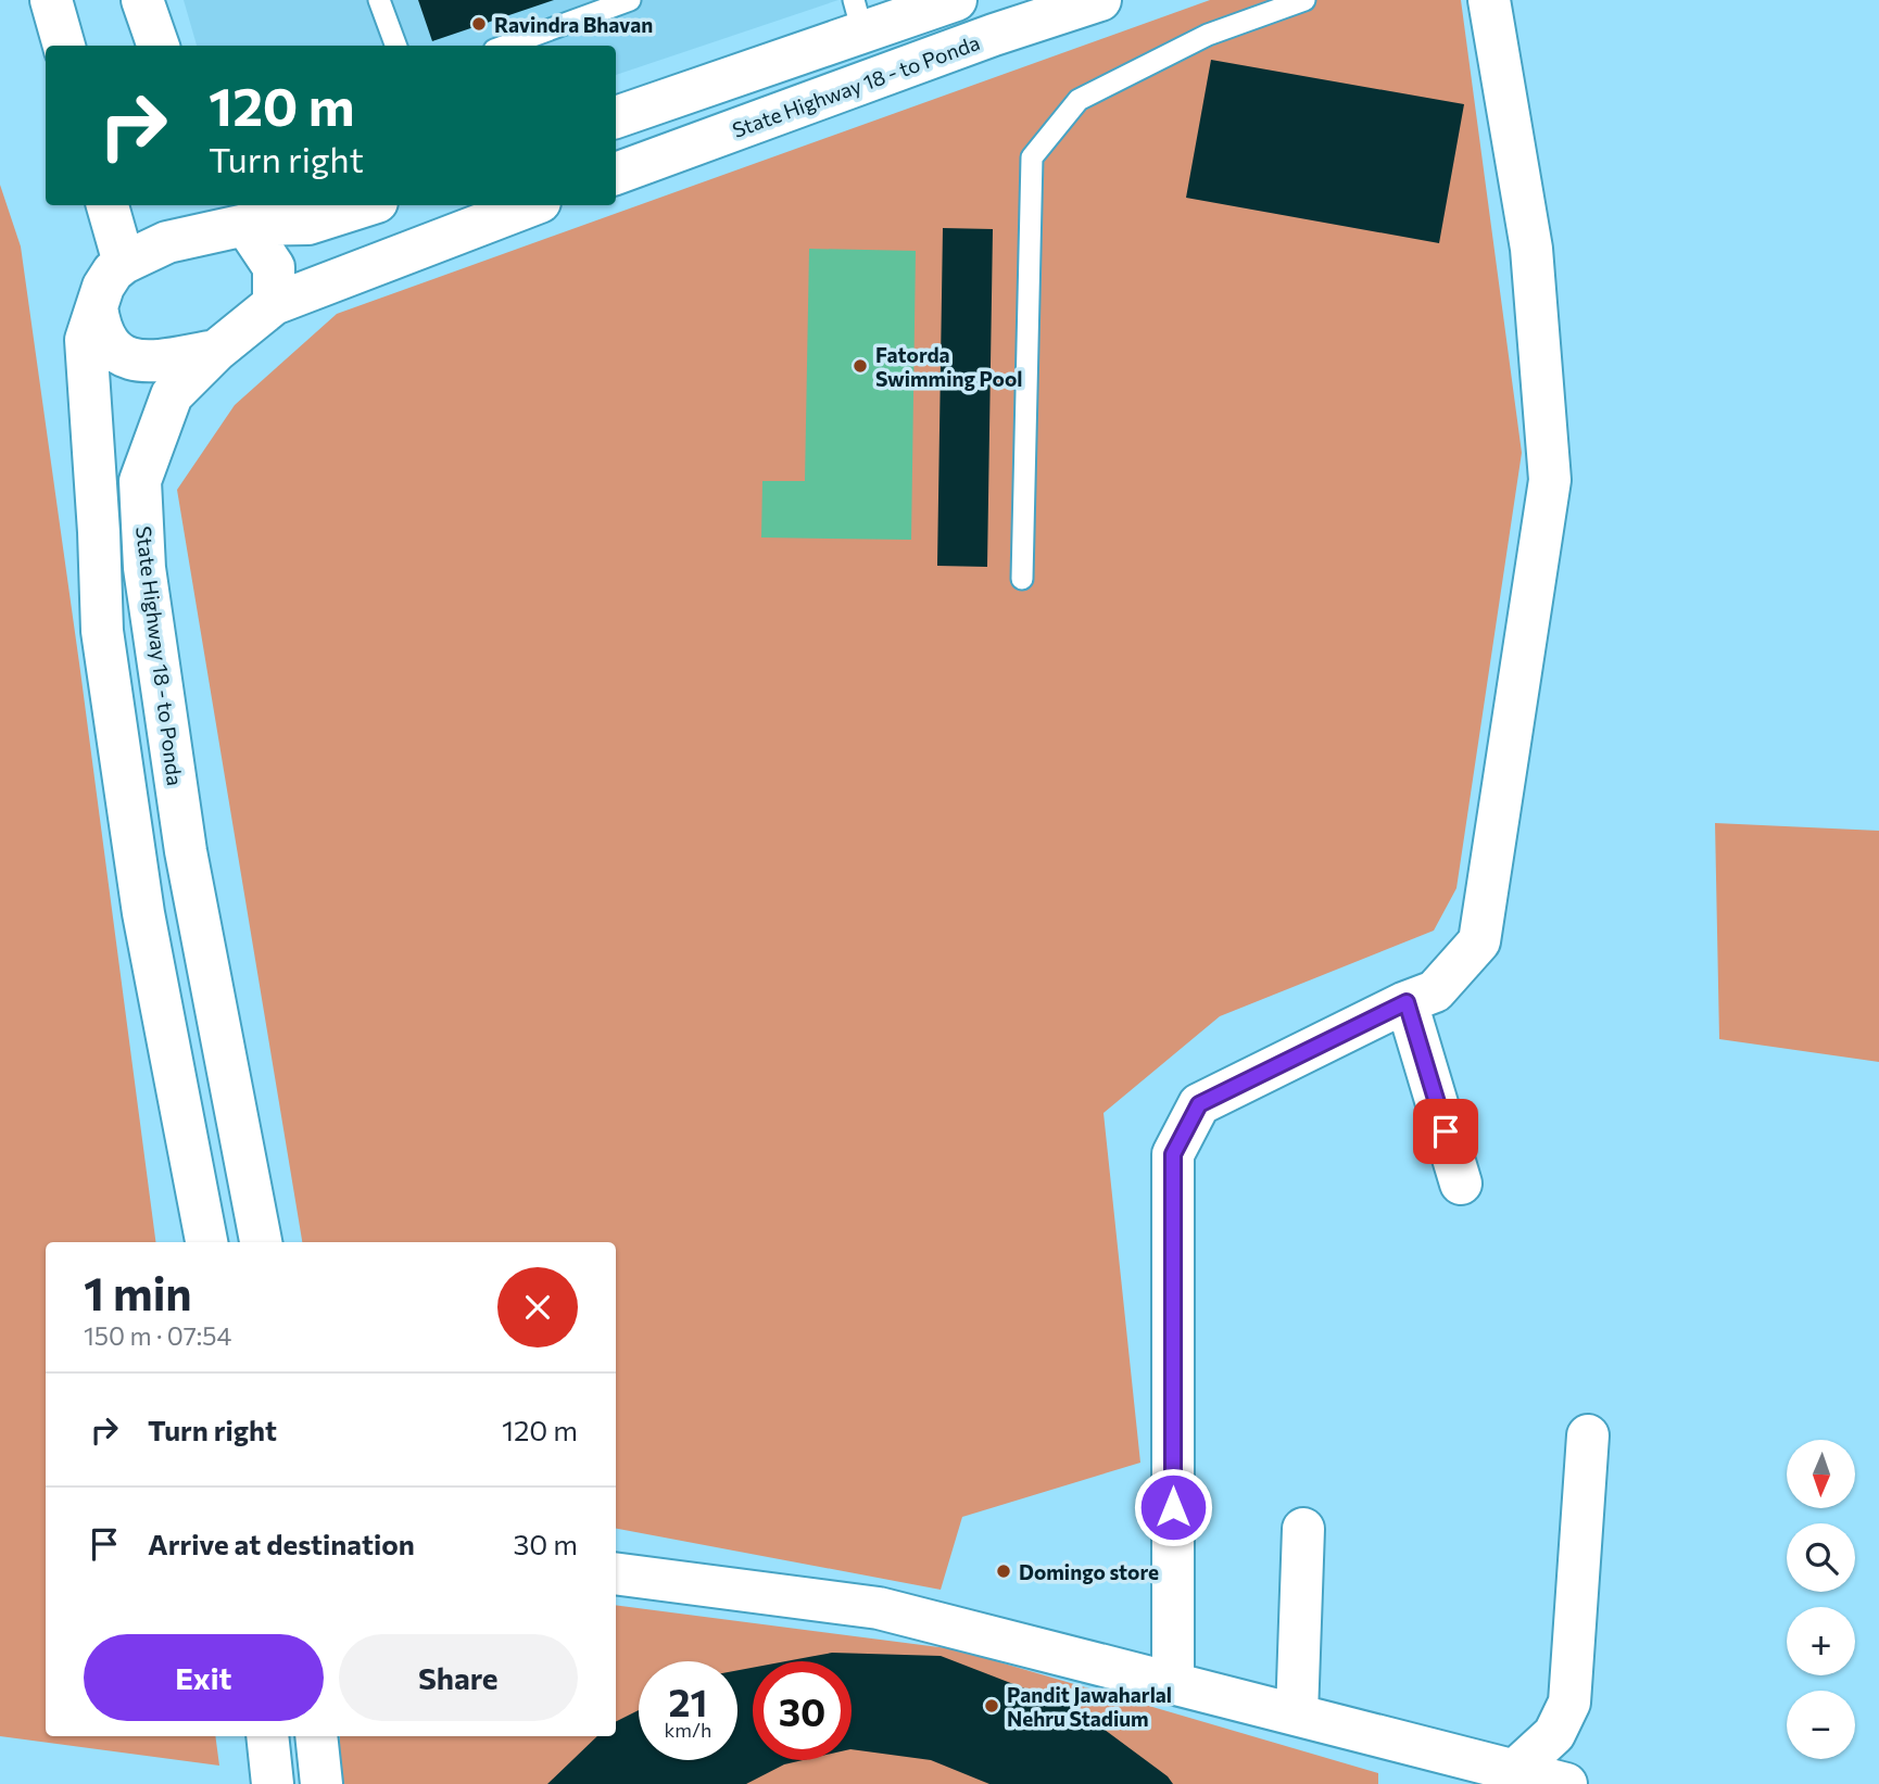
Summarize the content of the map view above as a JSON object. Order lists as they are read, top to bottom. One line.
{"streets":{"main road":["State Highway 18 - to Ponda"]},"places":["Ravindra Bhavan","Fatorda Swimming Pool","Domingo store","Pandit Jawaharlal Nehru Stadium"],"north":"bottom","page":{"turn":["120 m","Turn right"],"heading":["1 min","150 m · 07:54"],"list":[{"name":"Turn right","value":"120 m"},{"name":"Arrive at destination","value":"30 m"}],"map_buttons":["+","−"],"buttons":["Exit","Share"],"speed":"21 km/h","limit":"30"}}
